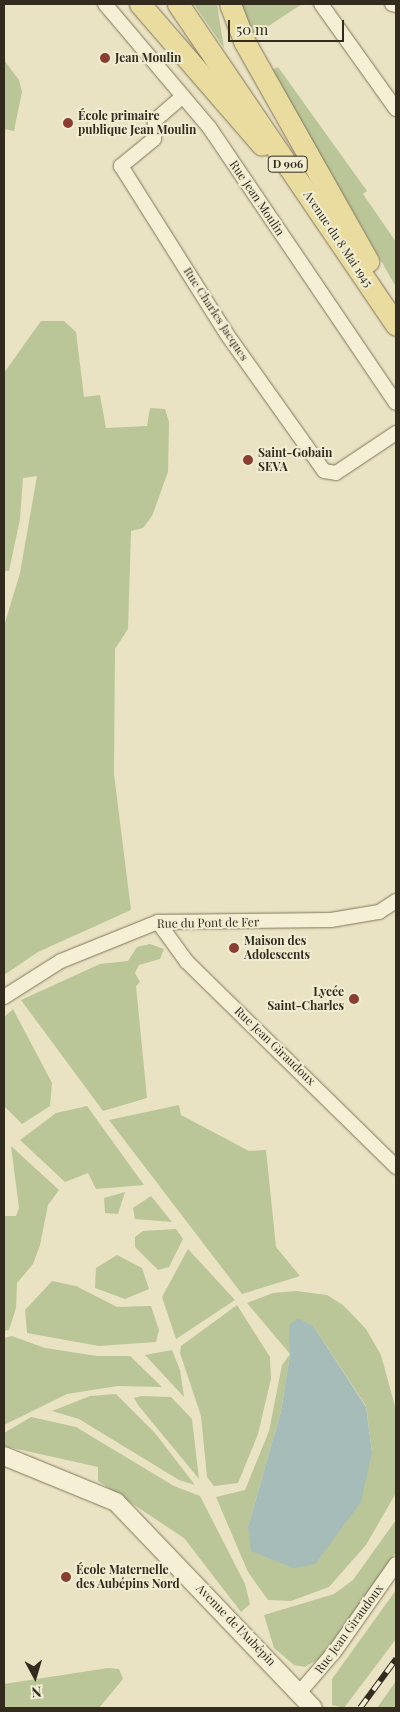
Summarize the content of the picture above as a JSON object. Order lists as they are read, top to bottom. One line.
{"streets":{"main road":["D 906","Avenue du 8 Mai 1945"],"street":["Rue Jean Moulin","Rue Charles Jacques","Rue du Pont de Fer","Rue Jean Giraudoux","Avenue de l'Aubépin"]},"crossings":[["Rue Jean Moulin","Rue Charles Jacques"],["Rue du Pont de Fer","Rue Jean Giraudoux"],["Rue Jean Giraudoux","Avenue de l'Aubépin"]],"places":["Jean Moulin","École primaire publique Jean Moulin","Saint-Gobain SEVA","Maison des Adolescents","Lycée Saint-Charles","École Maternelle des Aubépins Nord"],"scale_bar":"50 m","north":"bottom"}
